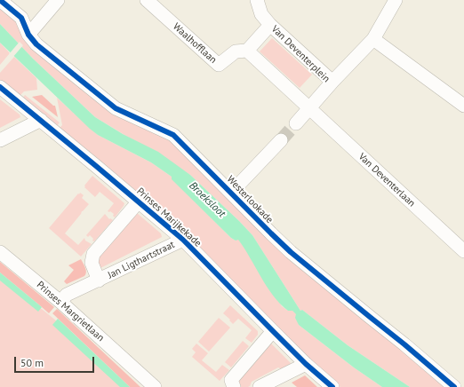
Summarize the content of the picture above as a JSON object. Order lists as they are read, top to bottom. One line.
{"streets":{"street":["Waalhofflaan","Van Deventerplein","Van Deventerlaan","Westerlookade","Prinses Marijkekade","Jan Ligthartstraat","Prinses Margrietlaan"]},"crossings":[["Waalhofflaan","Van Deventerplein"],["Van Deventerplein","Van Deventerlaan"],["Prinses Marijkekade","Jan Ligthartstraat"],["Jan Ligthartstraat","Prinses Margrietlaan"]],"water":["Broeksloot"],"scale_bar":"50 m"}
